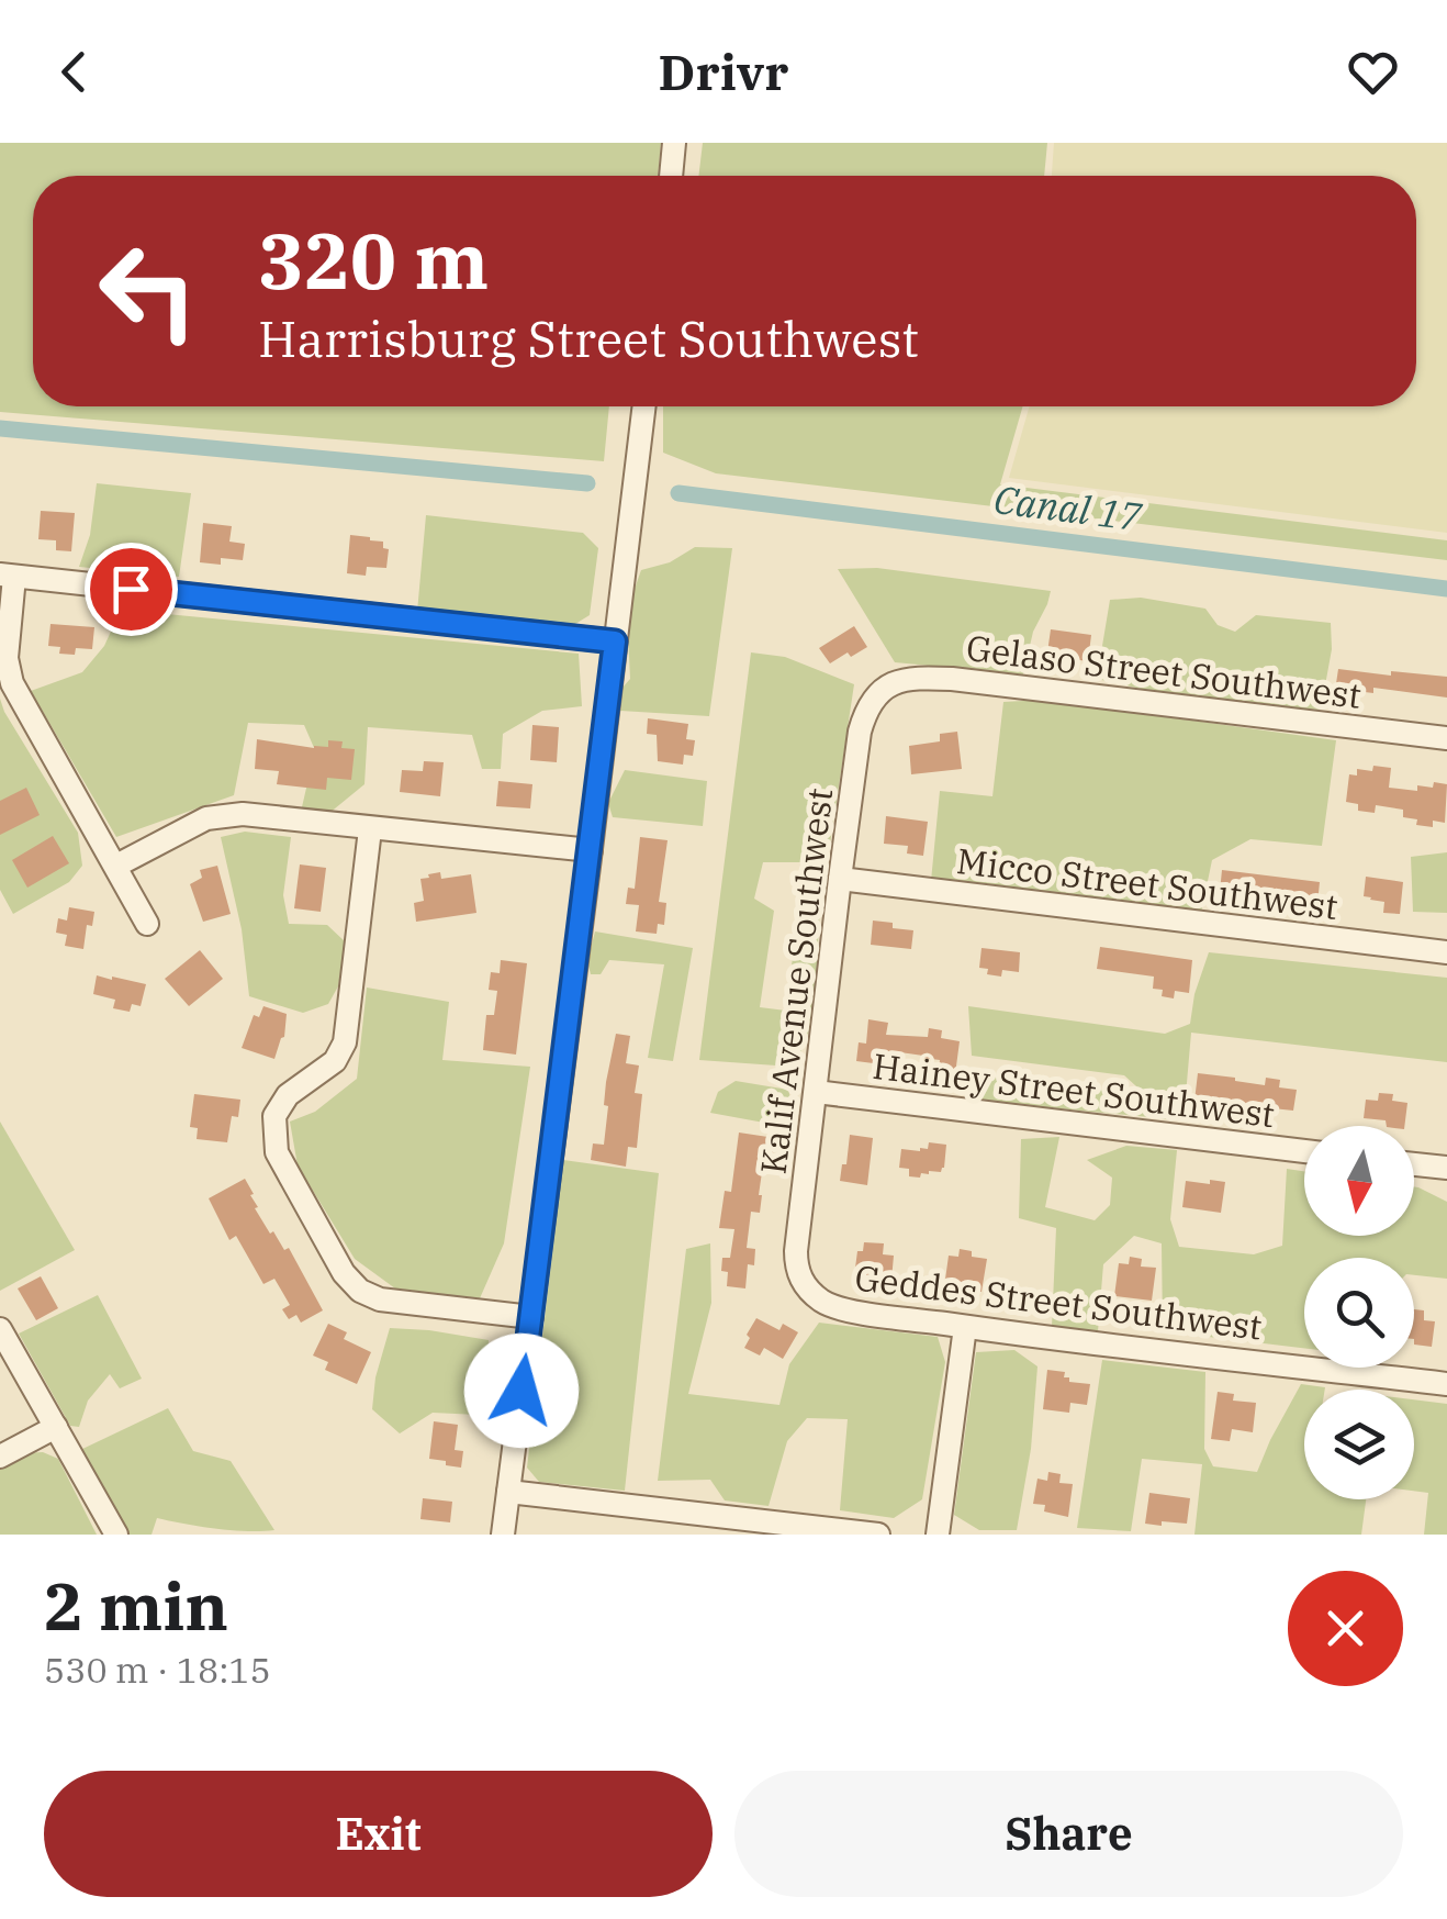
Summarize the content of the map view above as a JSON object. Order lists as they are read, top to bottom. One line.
{"streets":{"street":["Gelaso Street Southwest","Micco Street Southwest","Kalif Avenue Southwest","Hainey Street Southwest","Geddes Street Southwest"]},"crossings":[["Gelaso Street Southwest","Kalif Avenue Southwest"],["Micco Street Southwest","Kalif Avenue Southwest"],["Kalif Avenue Southwest","Hainey Street Southwest"],["Kalif Avenue Southwest","Geddes Street Southwest"]],"water":["Canal 17"],"north":"bottom","page":{"header":"Drivr","turn":["320 m","Harrisburg Street Southwest"],"heading":["2 min","530 m · 18:15"],"buttons":["Exit","Share"]}}
